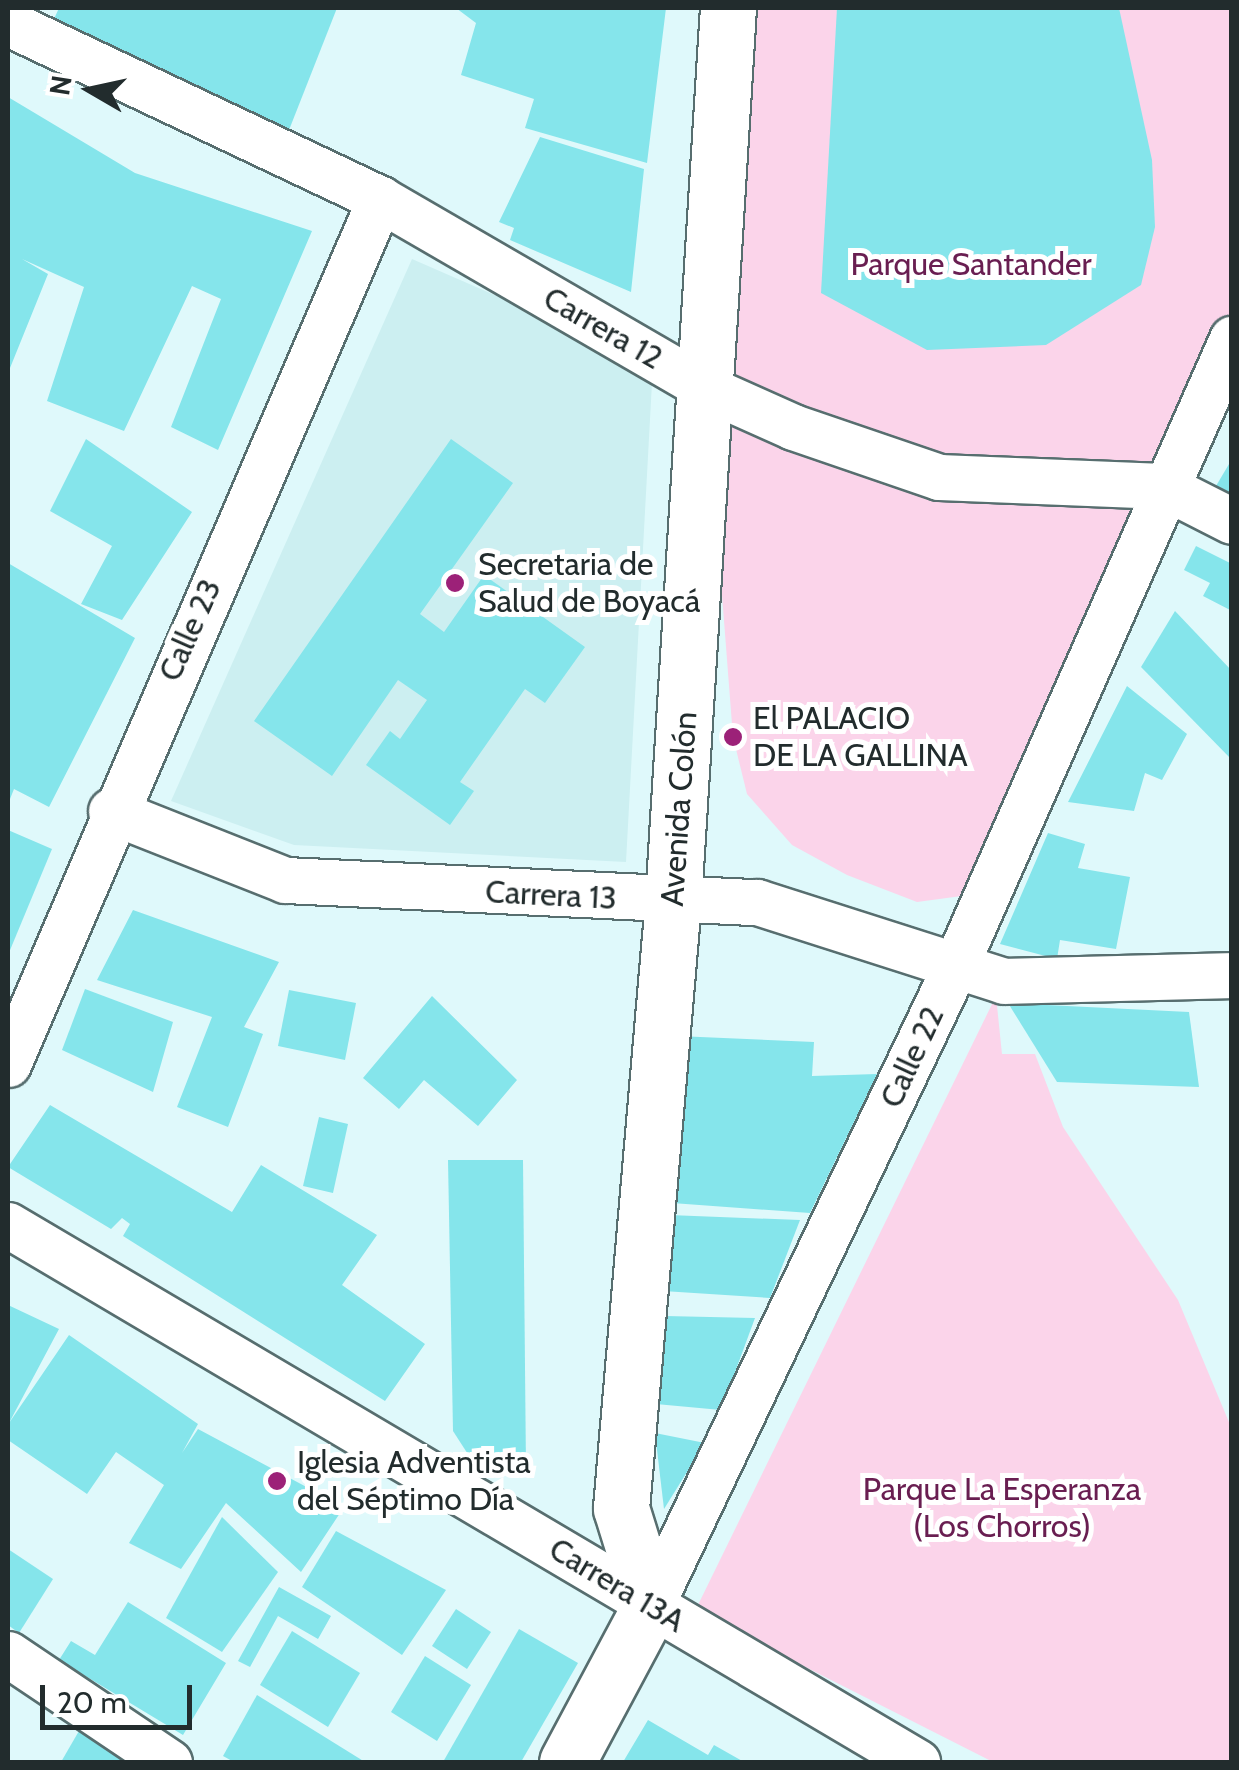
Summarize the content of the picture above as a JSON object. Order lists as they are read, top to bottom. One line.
{"streets":{"main road":["Avenida Colón","Calle 22"],"street":["Carrera 12","Calle 23","Carrera 13","Carrera 13A"]},"crossings":[["Carrera 12","Calle 23"],["Carrera 12","Avenida Colón"],["Carrera 12","Calle 22"],["Calle 23","Carrera 13"],["Avenida Colón","Carrera 13"],["Avenida Colón","Calle 22"],["Avenida Colón","Carrera 13A"],["Carrera 13","Calle 22"],["Calle 22","Carrera 13A"]],"parks":["Parque Santander","Parque La Esperanza (Los Chorros)"],"places":["Secretaria de Salud de Boyacá","El PALACIO DE LA GALLINA","Iglesia Adventista del Séptimo Día"],"scale_bar":"20 m","north":"left"}
